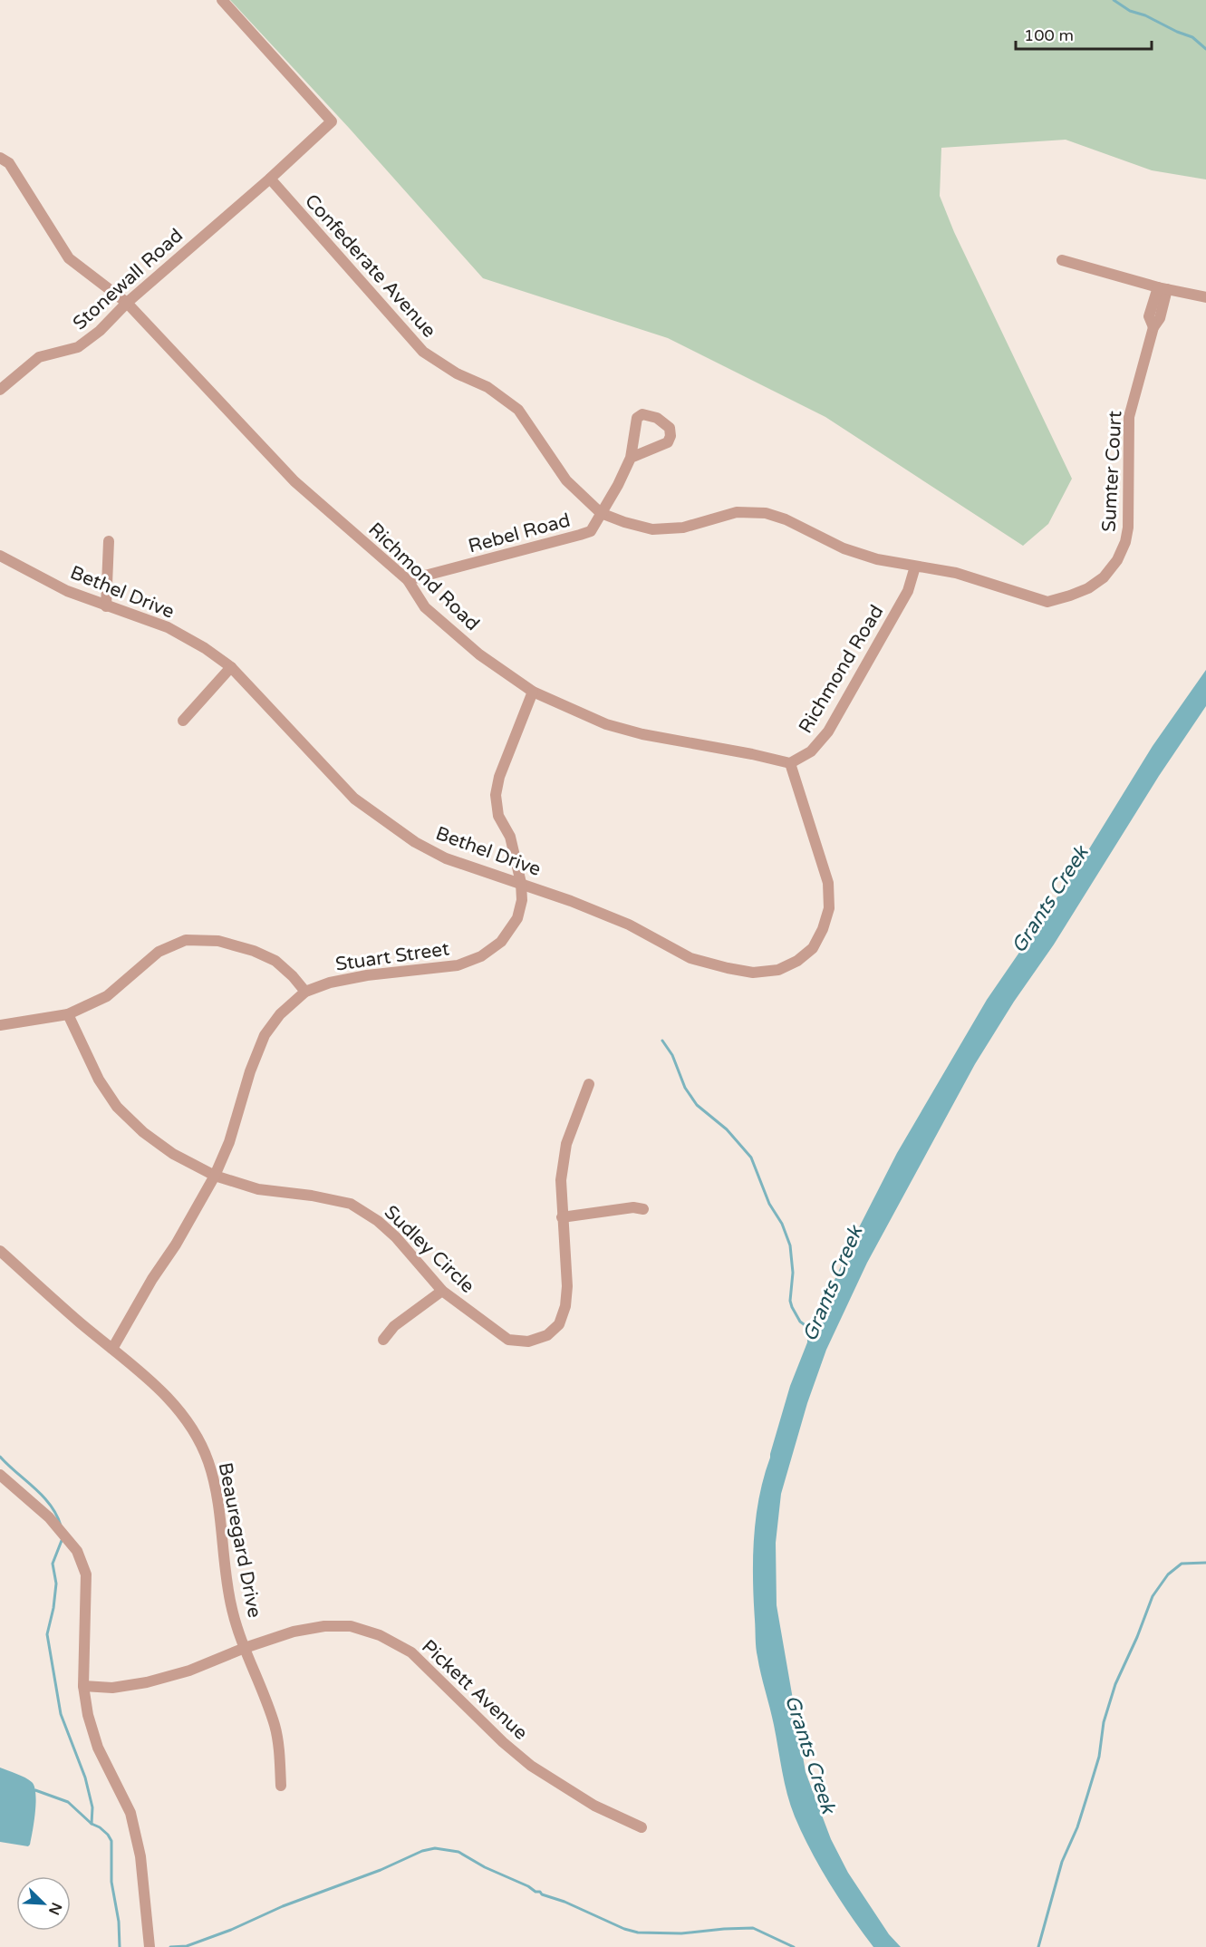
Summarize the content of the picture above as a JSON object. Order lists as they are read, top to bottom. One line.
{"streets":{"street":["Confederate Avenue","Stonewall Road","Sumter Court","Rebel Road","Richmond Road","Bethel Drive","Stuart Street","Sudley Circle","Beauregard Drive","Pickett Avenue"]},"crossings":[["Confederate Avenue","Stonewall Road"],["Confederate Avenue","Sumter Court"],["Confederate Avenue","Rebel Road"],["Confederate Avenue","Richmond Road"],["Stonewall Road","Richmond Road"],["Sumter Court","Richmond Road"],["Rebel Road","Richmond Road"],["Richmond Road","Bethel Drive"],["Richmond Road","Stuart Street"],["Bethel Drive","Stuart Street"],["Stuart Street","Sudley Circle"],["Stuart Street","Beauregard Drive"],["Beauregard Drive","Pickett Avenue"]],"water":["Grants Creek"],"scale_bar":"100 m","north":"bottom right"}
